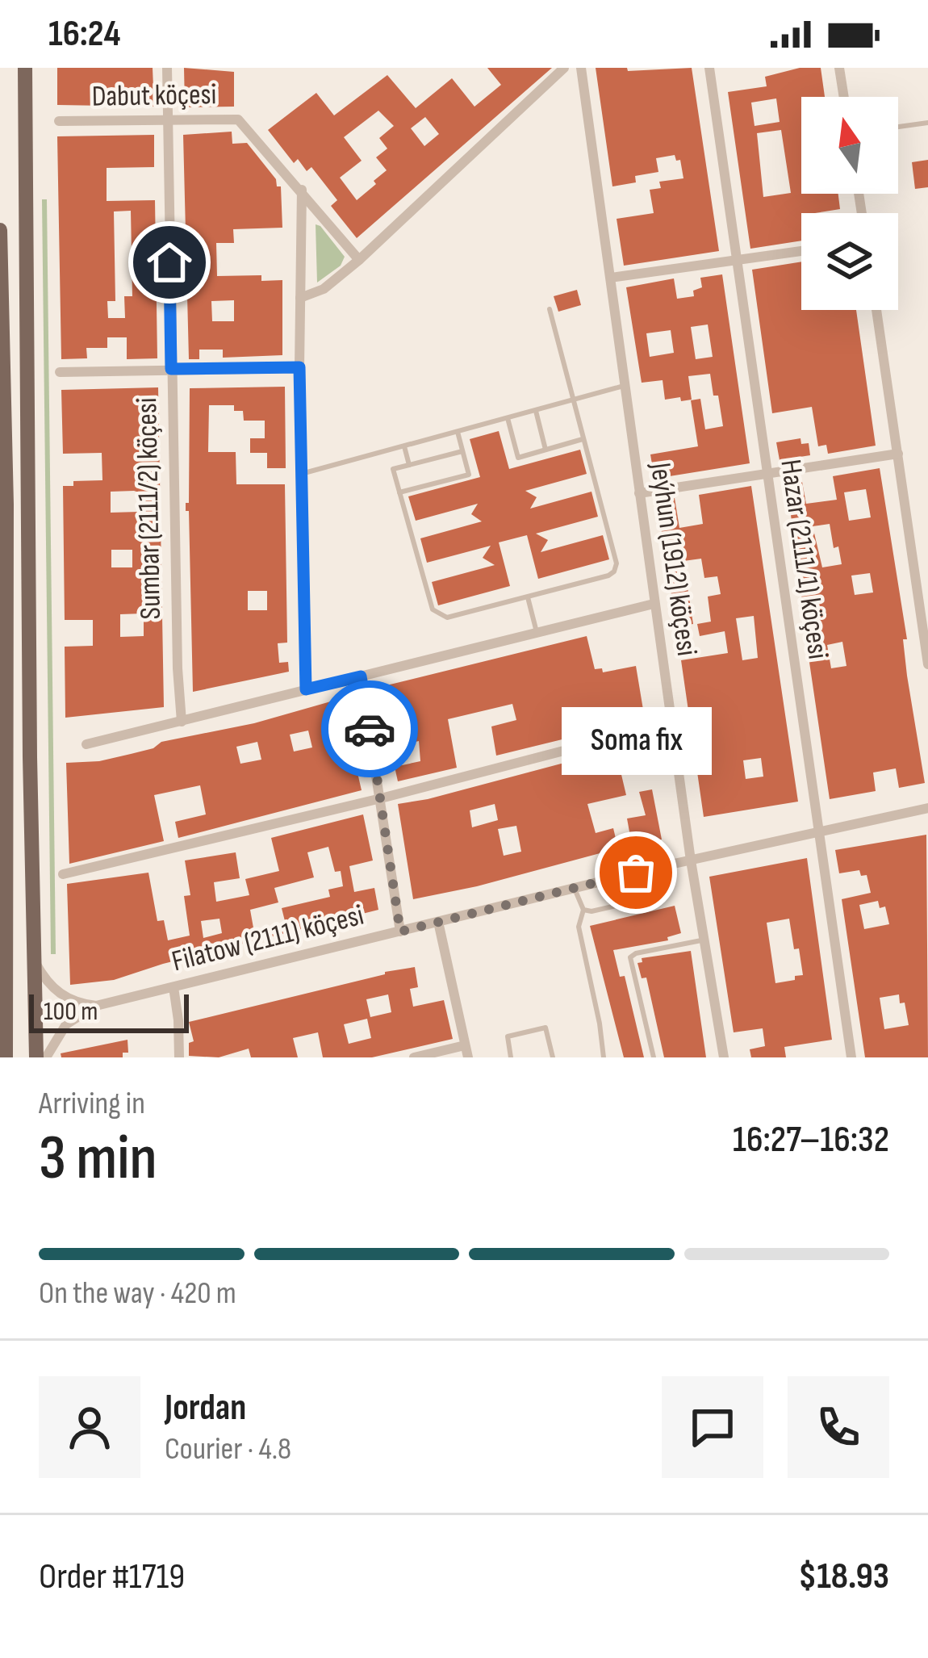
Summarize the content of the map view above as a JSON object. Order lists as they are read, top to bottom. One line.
{"streets":{"street":["Dabut köçesi","Sumbar (2111/2) köçesi","Jeýhun (1912) köçesi","Hazar (2111/1) köçesi","Filatow (2111) köçesi"]},"crossings":[["Dabut köçesi","Sumbar (2111/2) köçesi"],["Jeýhun (1912) köçesi","Filatow (2111) köçesi"],["Hazar (2111/1) köçesi","Filatow (2111) köçesi"]],"places":["Soma fix"],"scale_bar":"100 m","north":"top","page":{"status":"16:24","bubble":"Soma fix","scale":"100 m","heading":["3 min","Arriving in","16:27–16:32"],"panel":["Jordan","Courier · 4.8","Order #1719","$18.93"],"bar":"On the way · 420 m"}}
